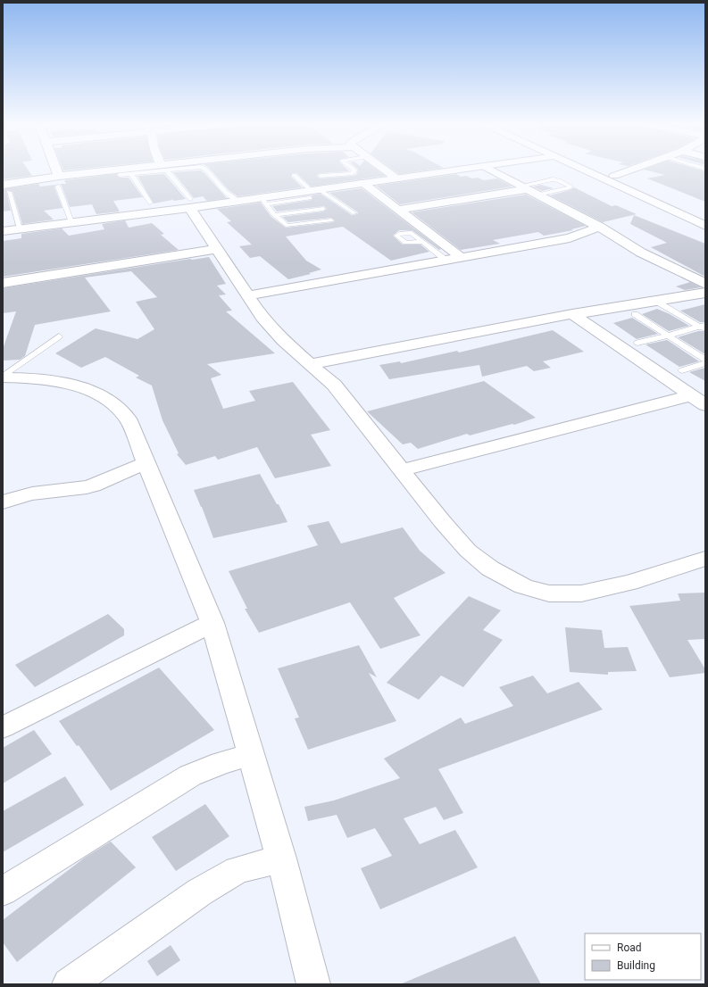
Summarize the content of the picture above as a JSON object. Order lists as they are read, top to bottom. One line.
{"legend":["Road","Building"]}
